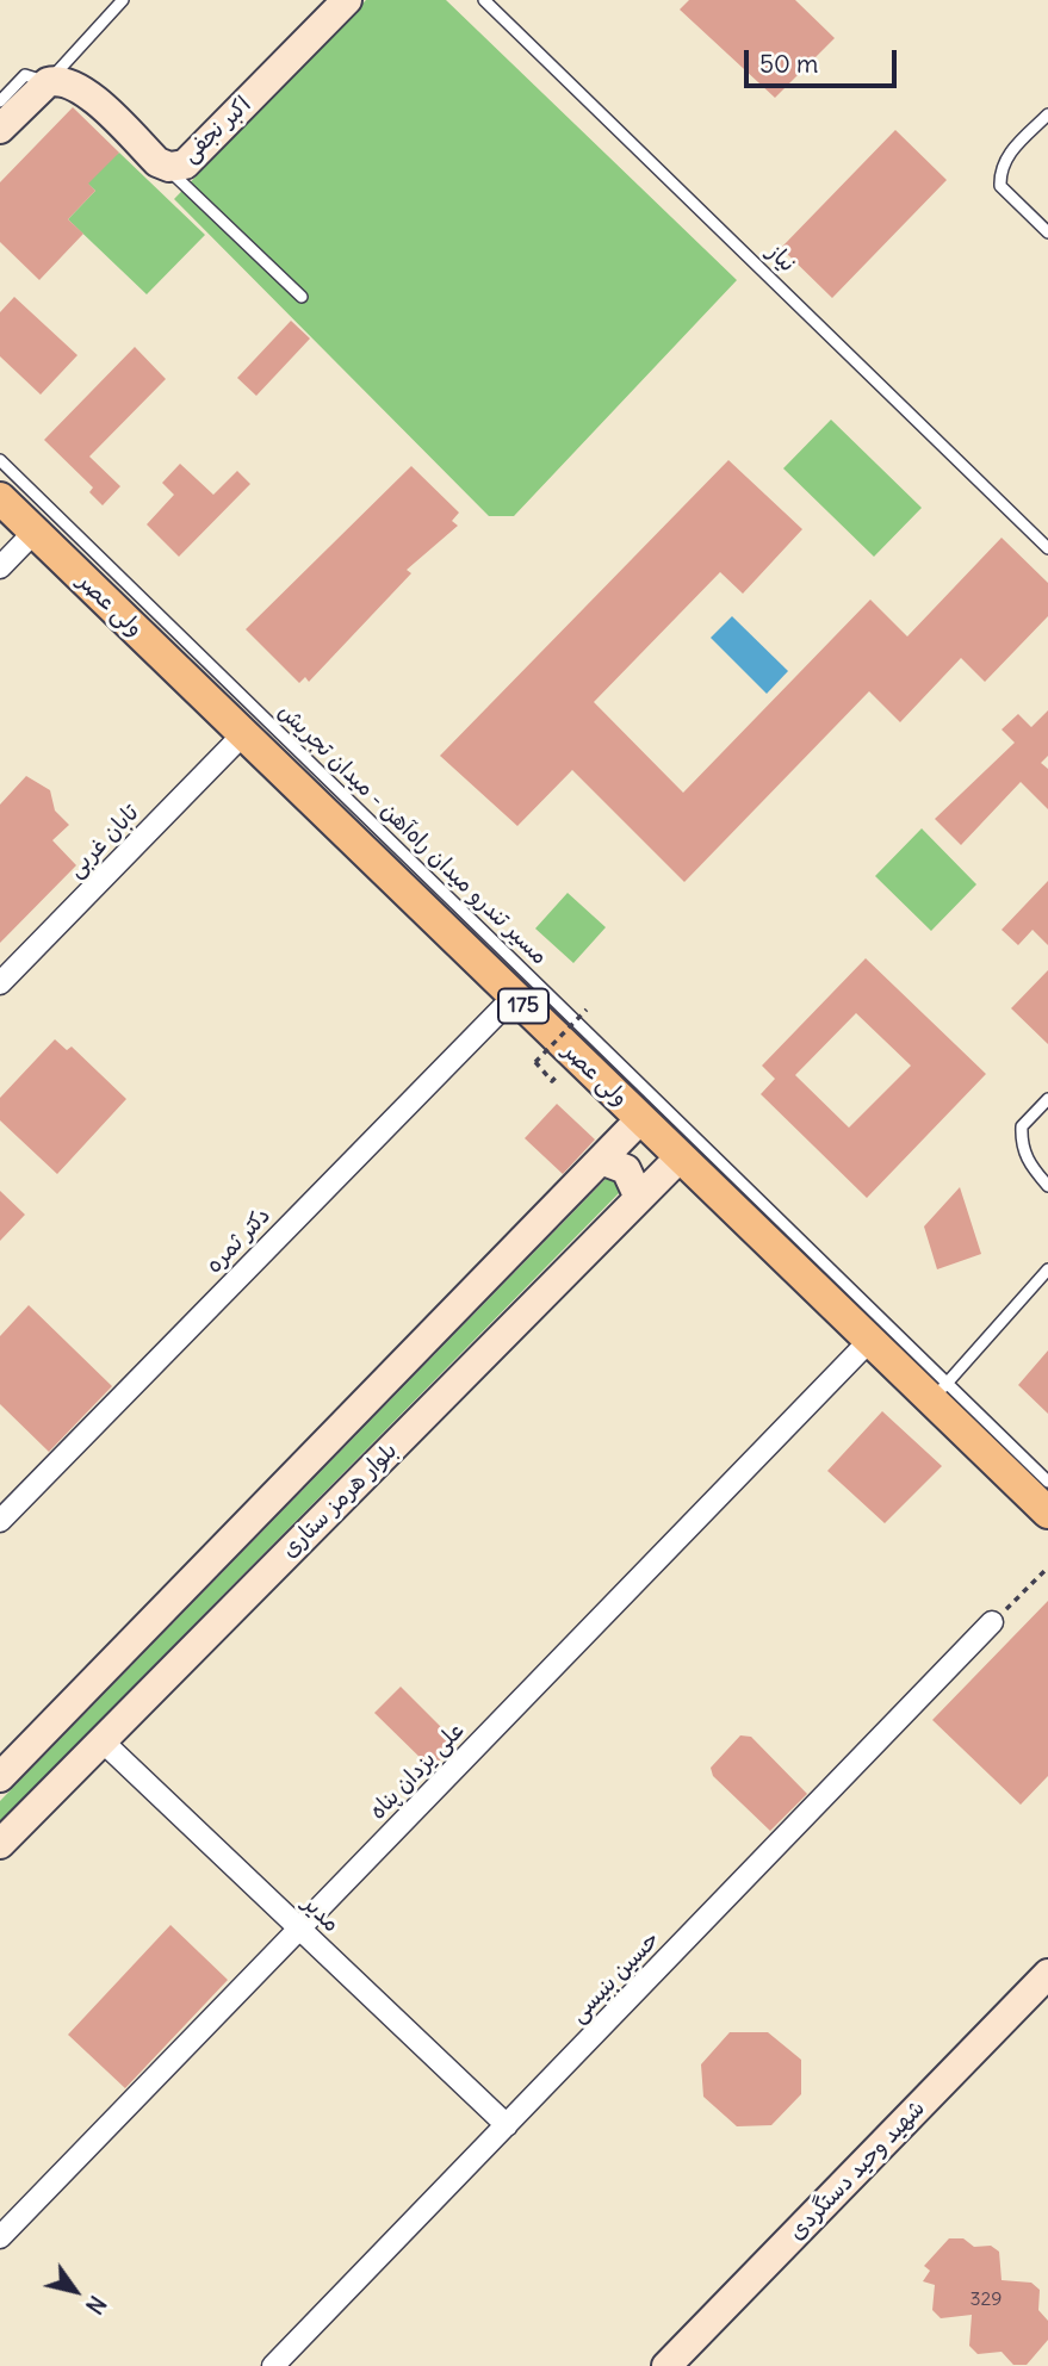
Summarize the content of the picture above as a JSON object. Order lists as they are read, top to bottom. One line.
{"streets":{"main road":["ولی عصر","175"],"street":["اکبر نجفی","تابان غربی","دکتر ثمره","بلوار هرمز ستاری","علی یزدان پناه","مدیر","حسین بنیسی","شهید وحید دستگردی"],"lane":["نیاز","مسیر تندرو میدان راه‌آهن - میدان تجریش"]},"crossings":[["ولی عصر","مسیر تندرو میدان راه‌آهن - میدان تجریش"],["ولی عصر","تابان غربی"],["ولی عصر","دکتر ثمره"],["ولی عصر","بلوار هرمز ستاری"],["ولی عصر","علی یزدان پناه"],["بلوار هرمز ستاری","مدیر"],["علی یزدان پناه","مدیر"],["مدیر","حسین بنیسی"]],"house_numbers":["329"],"scale_bar":"50 m","north":"bottom right"}
